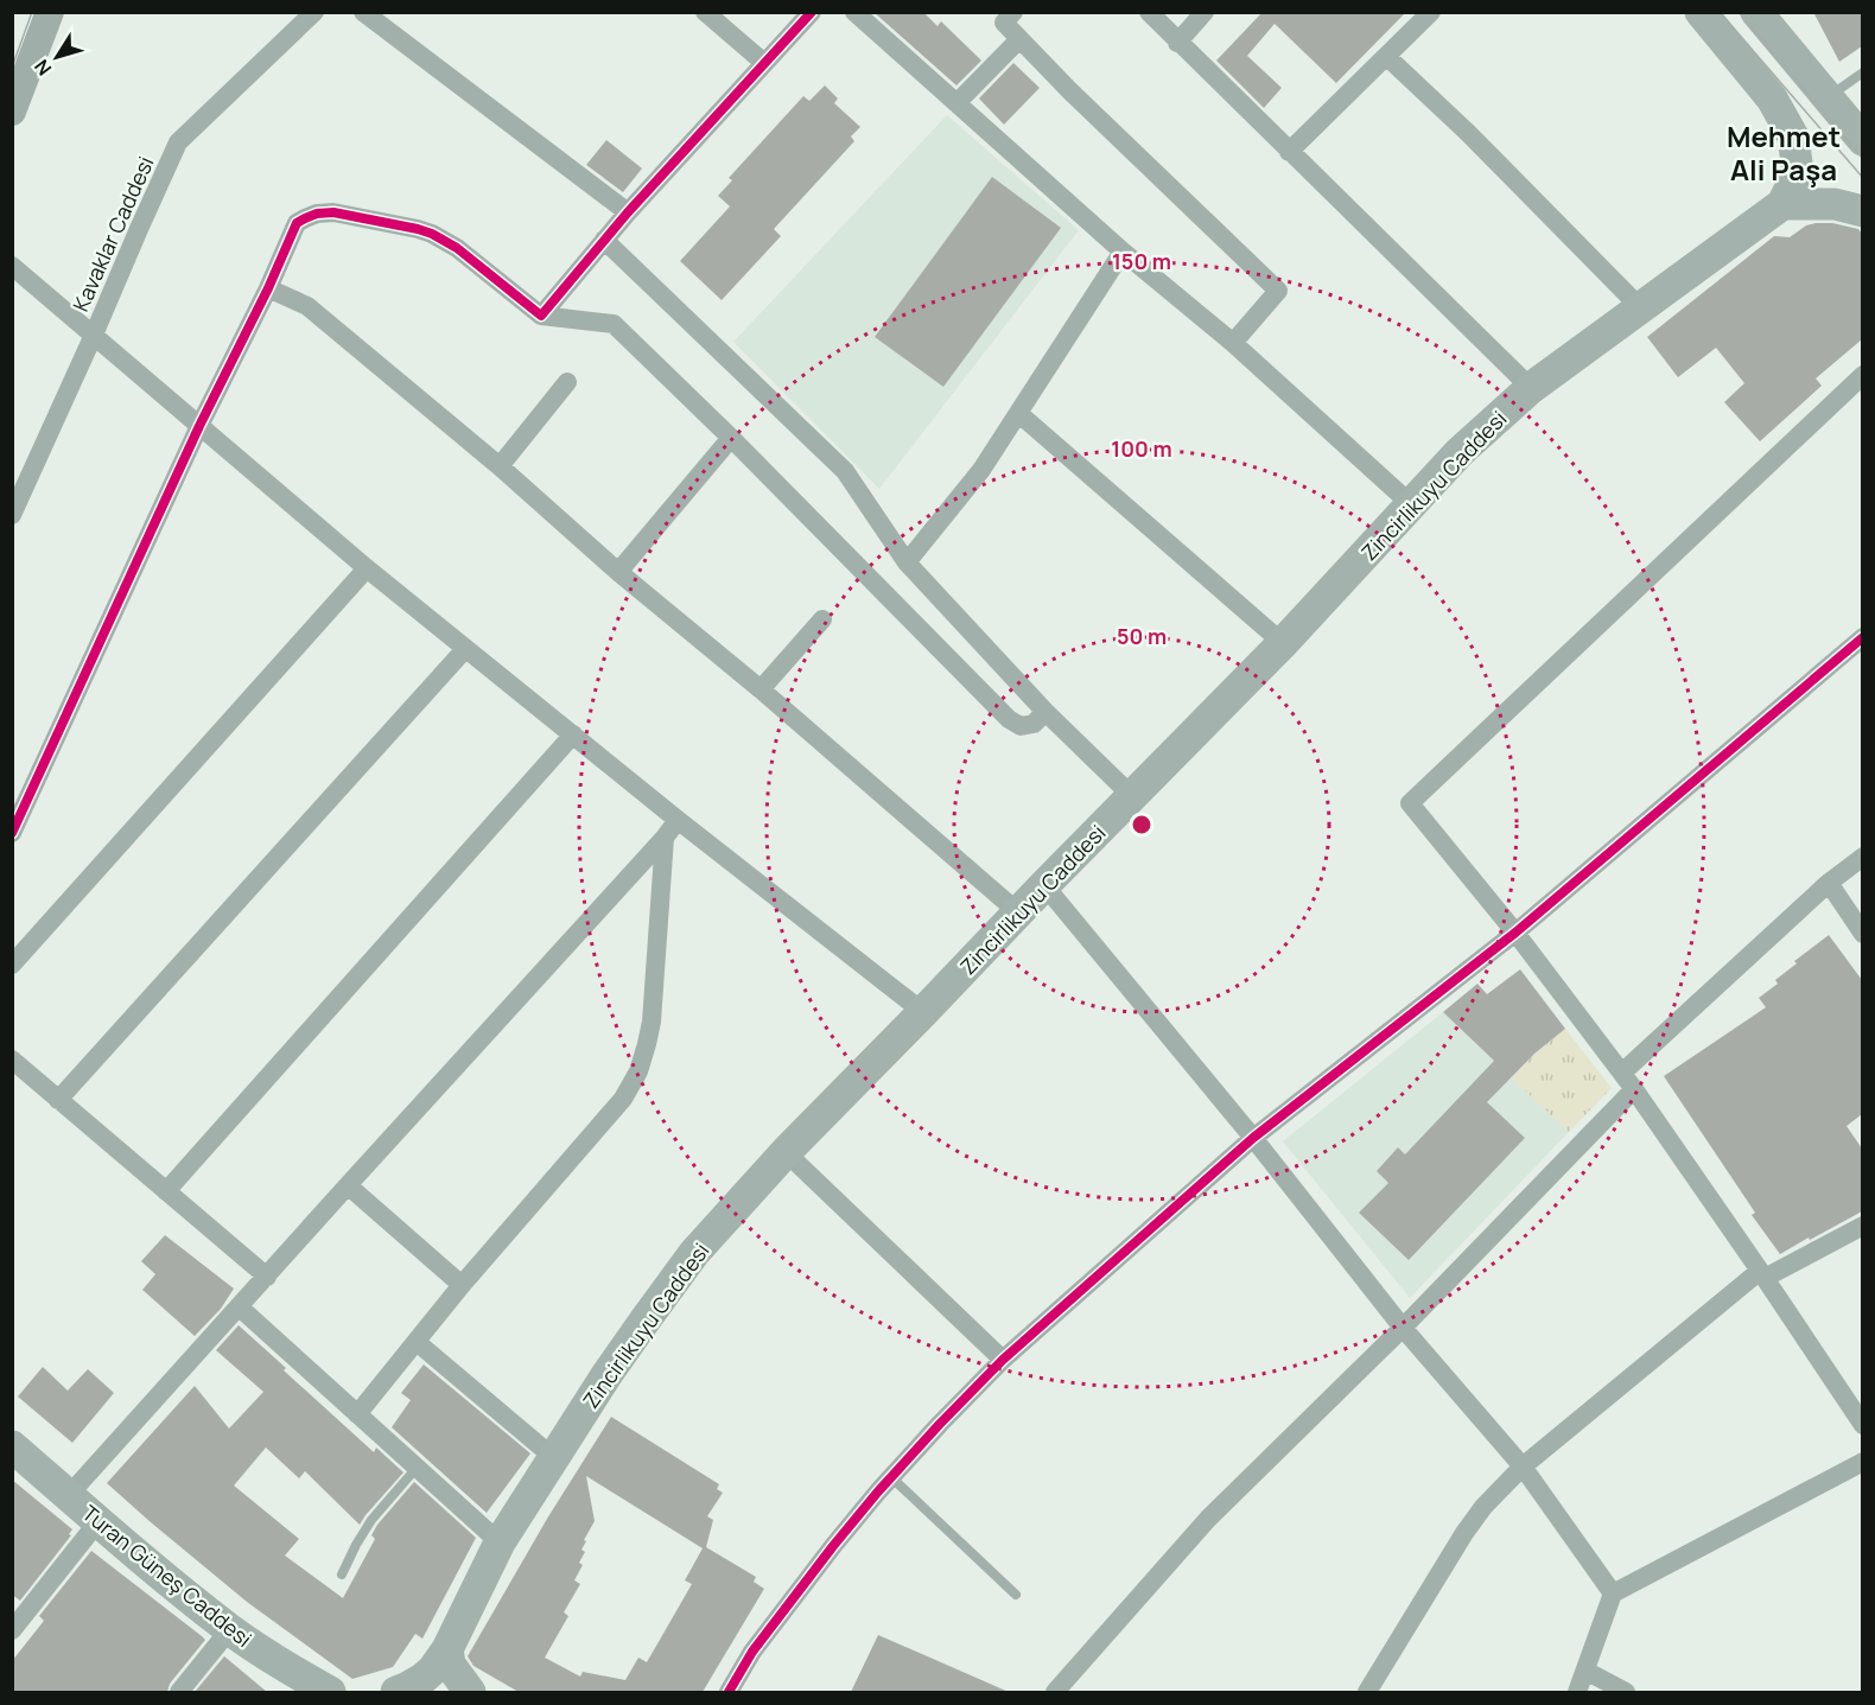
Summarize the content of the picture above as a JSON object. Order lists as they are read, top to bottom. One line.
{"streets":{"main road":["Zincirlikuyu Caddesi","Turan Güneş Caddesi"],"street":["Kavaklar Caddesi"]},"districts":["Mehmet Ali Paşa"],"north":"bottom left","rings":["150 m","100 m","50 m"]}
